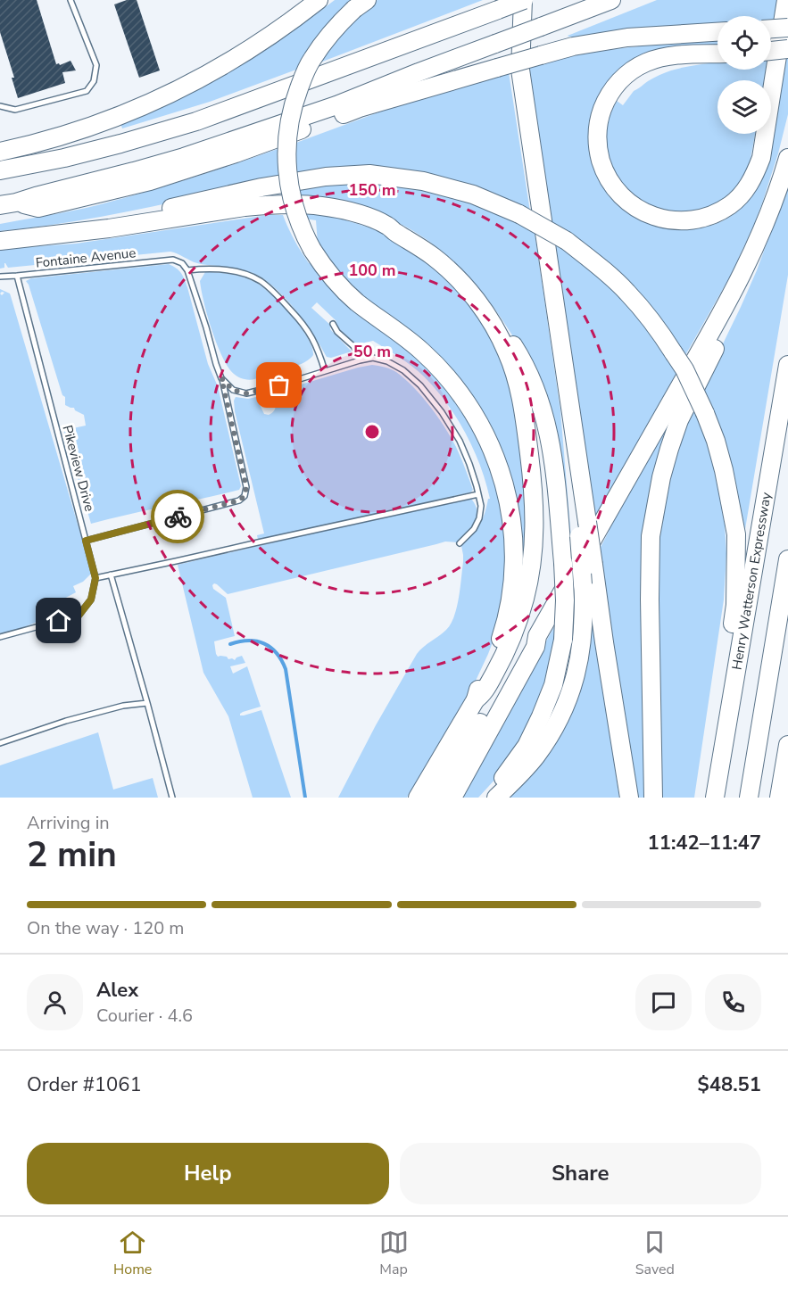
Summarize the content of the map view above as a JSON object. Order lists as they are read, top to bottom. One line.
{"streets":{"highway":["Henry Watterson Expressway"],"lane":["Fontaine Avenue","Pikeview Drive"]},"crossings":[["Fontaine Avenue","Pikeview Drive"]],"page":{"heading":["2 min","Arriving in","11:42–11:47"],"panel":["Alex","Courier · 4.6","Order #1061","$48.51"],"bar":"On the way · 120 m","buttons":["Help","Share"],"tabs":["Home","Map","Saved"]},"rings":["150 m","100 m","50 m"]}
